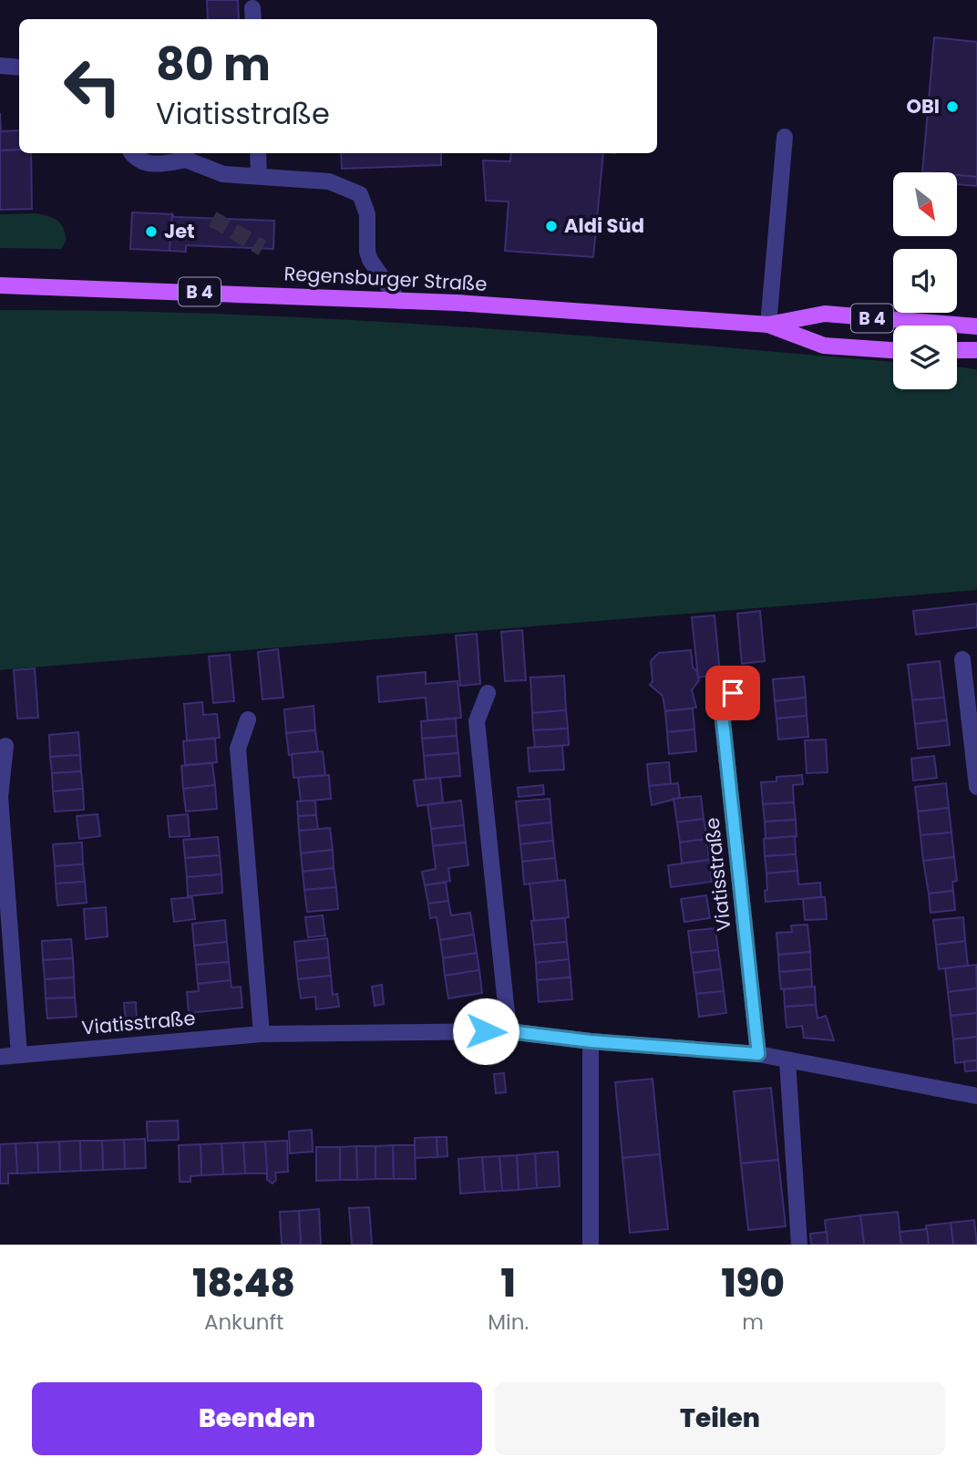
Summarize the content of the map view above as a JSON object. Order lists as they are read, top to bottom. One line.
{"streets":{"main road":["Regensburger Straße","B 4"],"street":["Viatisstraße"]},"places":["OBI","Aldi Süd","Jet"],"north":"bottom right","page":{"turn":["80 m","Viatisstraße"],"eta":["18:48","Ankunft","1","Min.","190","m"],"buttons":["Beenden","Teilen"]}}
